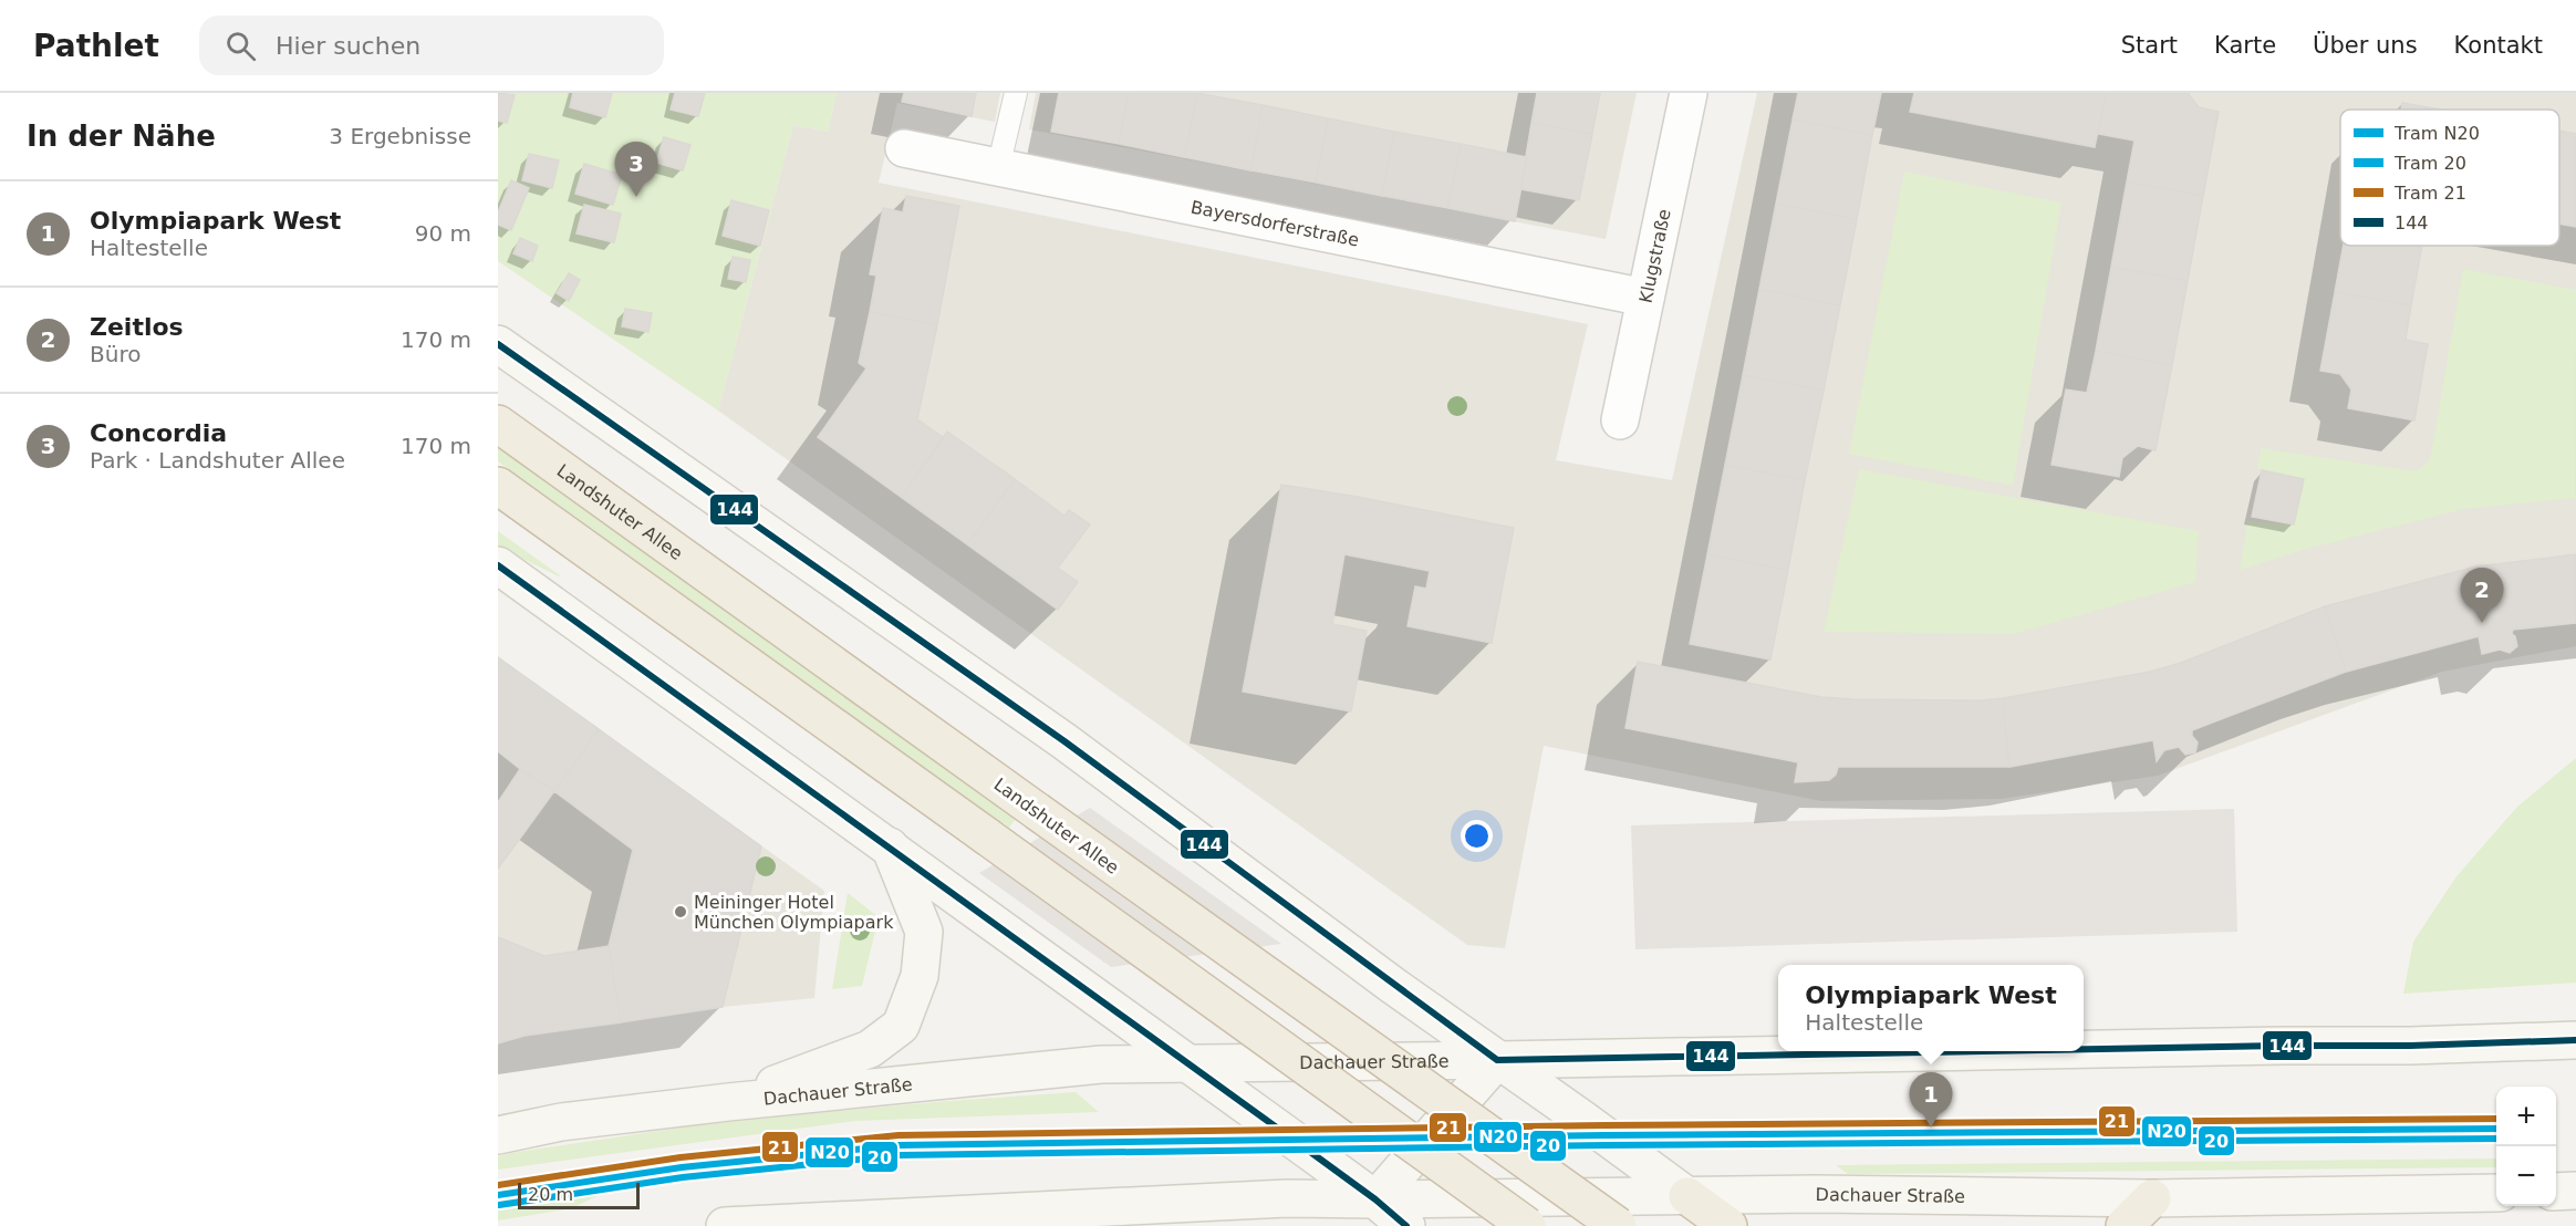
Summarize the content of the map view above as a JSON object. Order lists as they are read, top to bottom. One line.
{"streets":{"highway":["Landshuter Allee"],"main road":["Dachauer Straße"],"street":["Bayersdorferstraße","Klugstraße"]},"crossings":[["Bayersdorferstraße","Klugstraße"]],"places":["Meininger Hotel München Olympiapark"],"lines":["transit line 144","tram line 21","tram line N20","tram line 20"],"legend":["Tram N20","Tram 20","Tram 21","144"],"scale_bar":"20 m","page":{"header":"Pathlet","search":"Hier suchen","nav":["Start","Karte","Über uns","Kontakt"],"heading":["In der Nähe","3 Ergebnisse"],"pins":["3","2","1"],"list":[{"mark":"1","name":"Olympiapark West","note":"Haltestelle","value":"90 m"},{"mark":"2","name":"Zeitlos","note":"Büro","value":"170 m"},{"mark":"3","name":"Concordia","note":"Park · Landshuter Allee","value":"170 m"}],"popup":["Olympiapark West","Haltestelle"],"map_buttons":["+","−"],"scale":"20 m"}}
